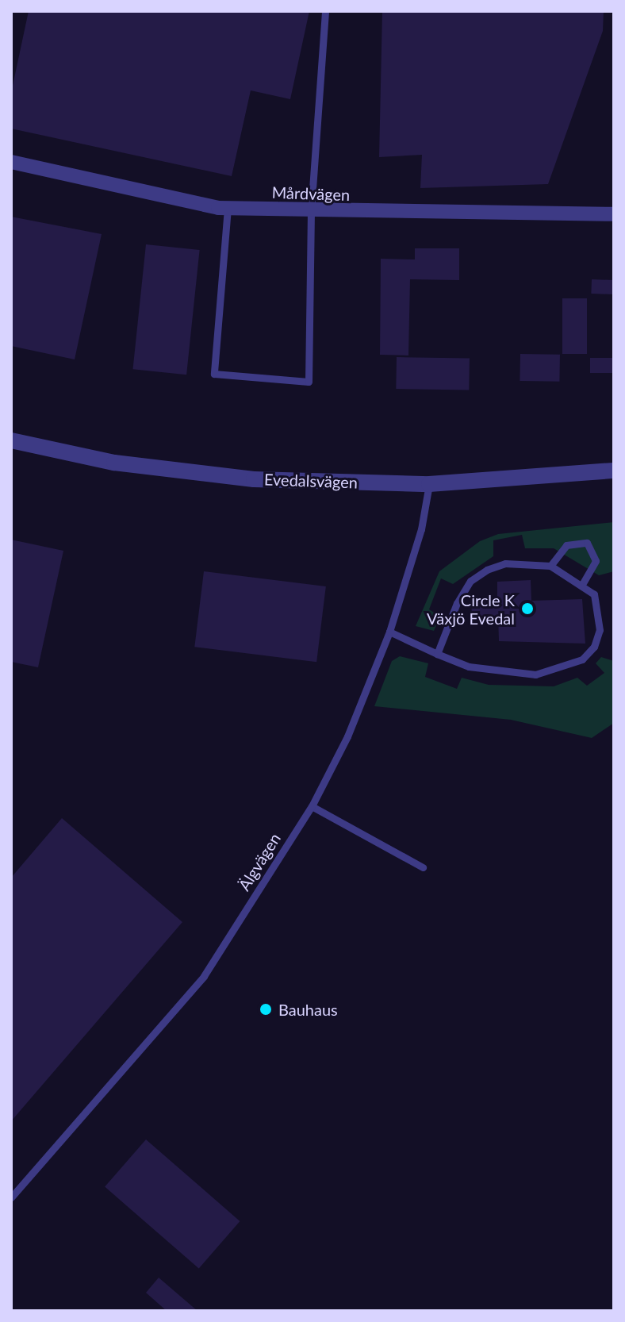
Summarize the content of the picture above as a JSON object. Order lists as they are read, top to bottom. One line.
{"streets":{"street":["Mårdvägen","Evedalsvägen"],"lane":["Älgvägen"]},"crossings":[["Evedalsvägen","Älgvägen"]],"places":["Circle K Växjö Evedal","Bauhaus"]}
